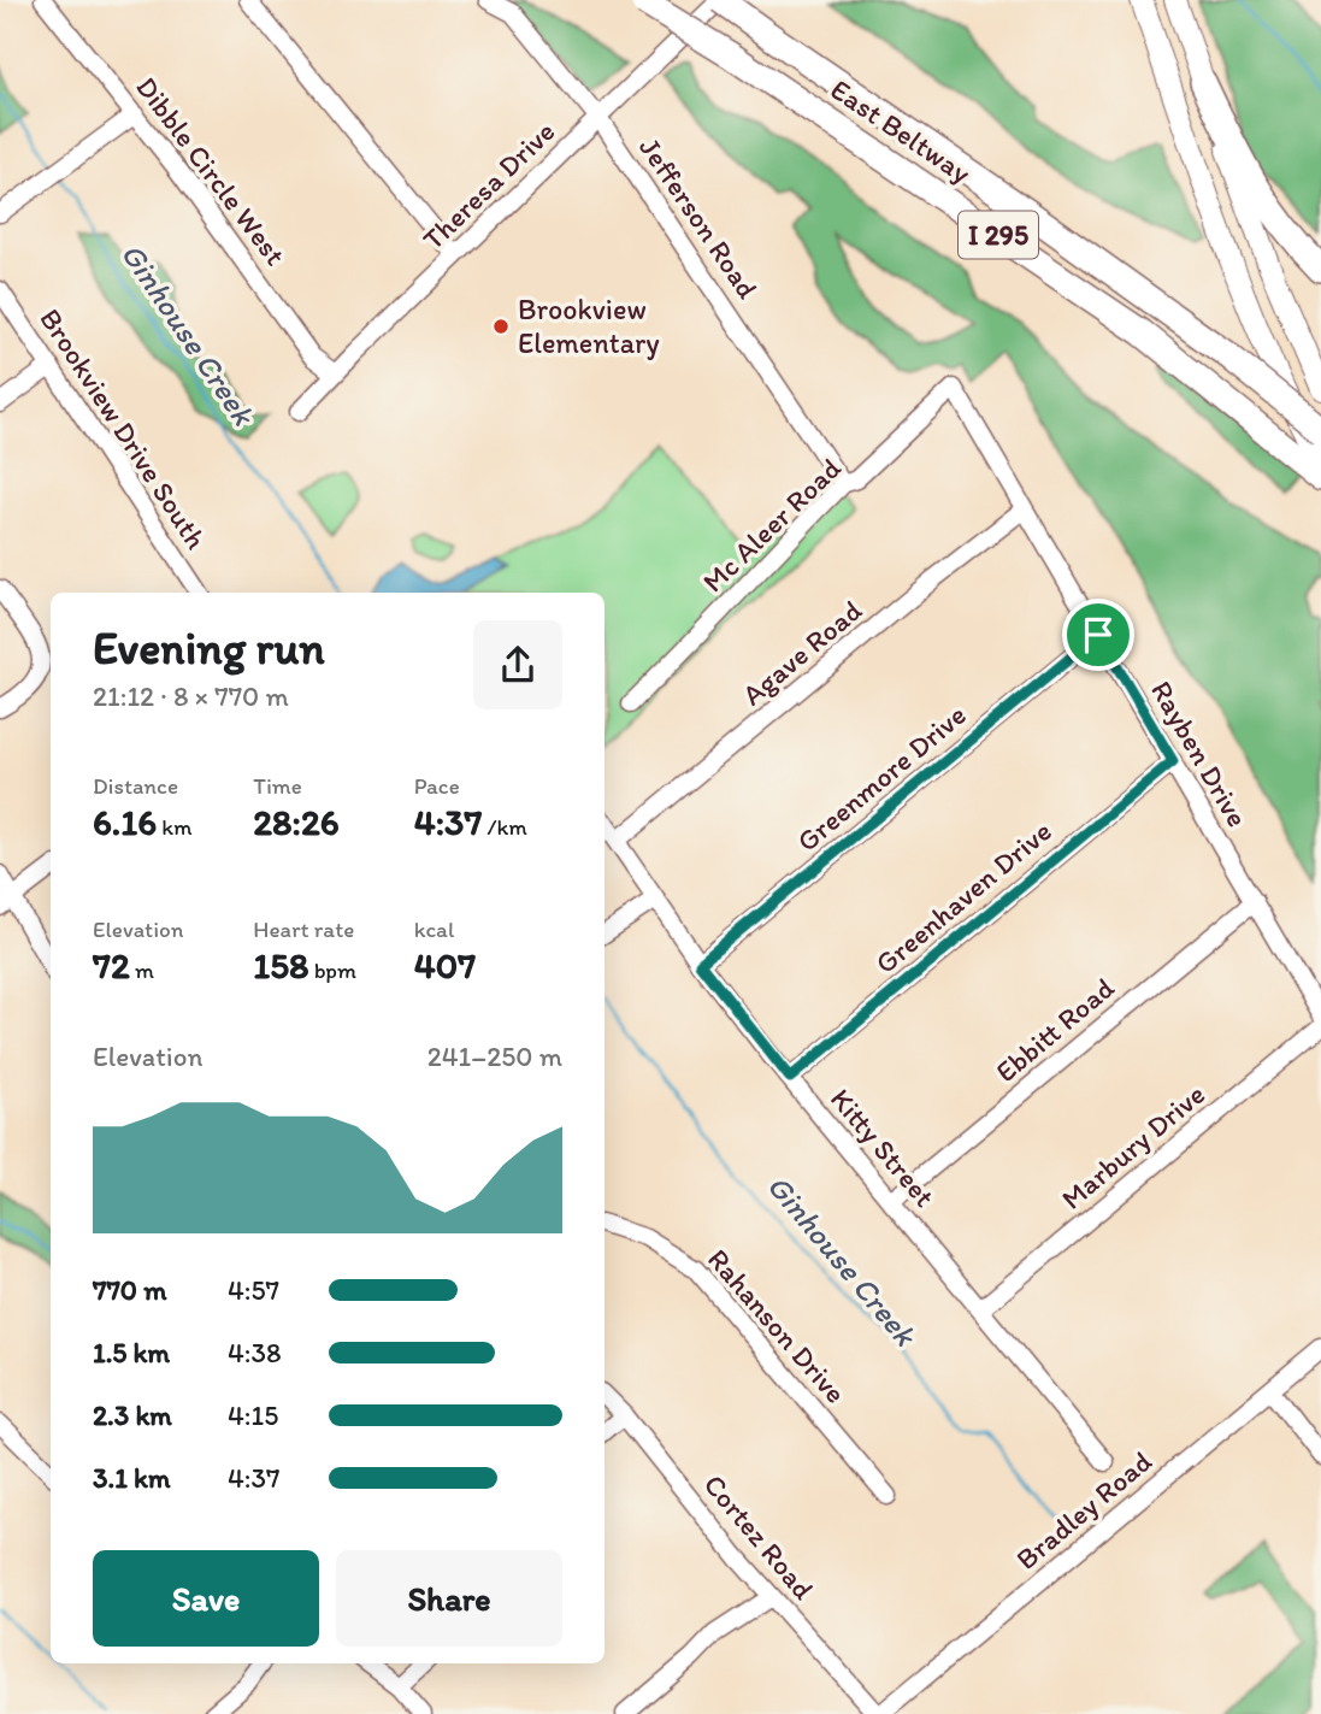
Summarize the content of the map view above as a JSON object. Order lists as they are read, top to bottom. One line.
{"streets":{"highway":["East Beltway","I 295"],"street":["Dibble Circle West","Theresa Drive","Jefferson Road","Brookview Drive South","Mc Aleer Road","Agave Road","Rayben Drive","Greenmore Drive","Greenhaven Drive","Ebbitt Road","Marbury Drive","Kitty Street","Rahanson Drive","Bradley Road","Cortez Road"]},"crossings":[["East Beltway","Theresa Drive"],["Dibble Circle West","Theresa Drive"],["Theresa Drive","Jefferson Road"],["Jefferson Road","Mc Aleer Road"],["Mc Aleer Road","Rayben Drive"],["Agave Road","Rayben Drive"],["Agave Road","Kitty Street"],["Rayben Drive","Greenmore Drive"],["Rayben Drive","Greenhaven Drive"],["Rayben Drive","Ebbitt Road"],["Greenmore Drive","Kitty Street"],["Greenhaven Drive","Kitty Street"],["Ebbitt Road","Kitty Street"],["Marbury Drive","Kitty Street"],["Bradley Road","Cortez Road"]],"water":["Ginhouse Creek"],"places":["Brookview Elementary"],"page":{"heading":["Evening run","21:12 · 8 × 770 m"],"stats":[["Distance","6.16 km"],["Time","28:26"],["Pace","4:37 /km"],["Elevation","72 m"],["Heart rate","158 bpm"],["kcal","407"]],"chart":["Elevation","241–250 m"],"list":[{"name":"770 m","note":"4:57"},{"name":"1.5 km","note":"4:38"},{"name":"2.3 km","note":"4:15"},{"name":"3.1 km","note":"4:37"}],"buttons":["Save","Share"]}}
